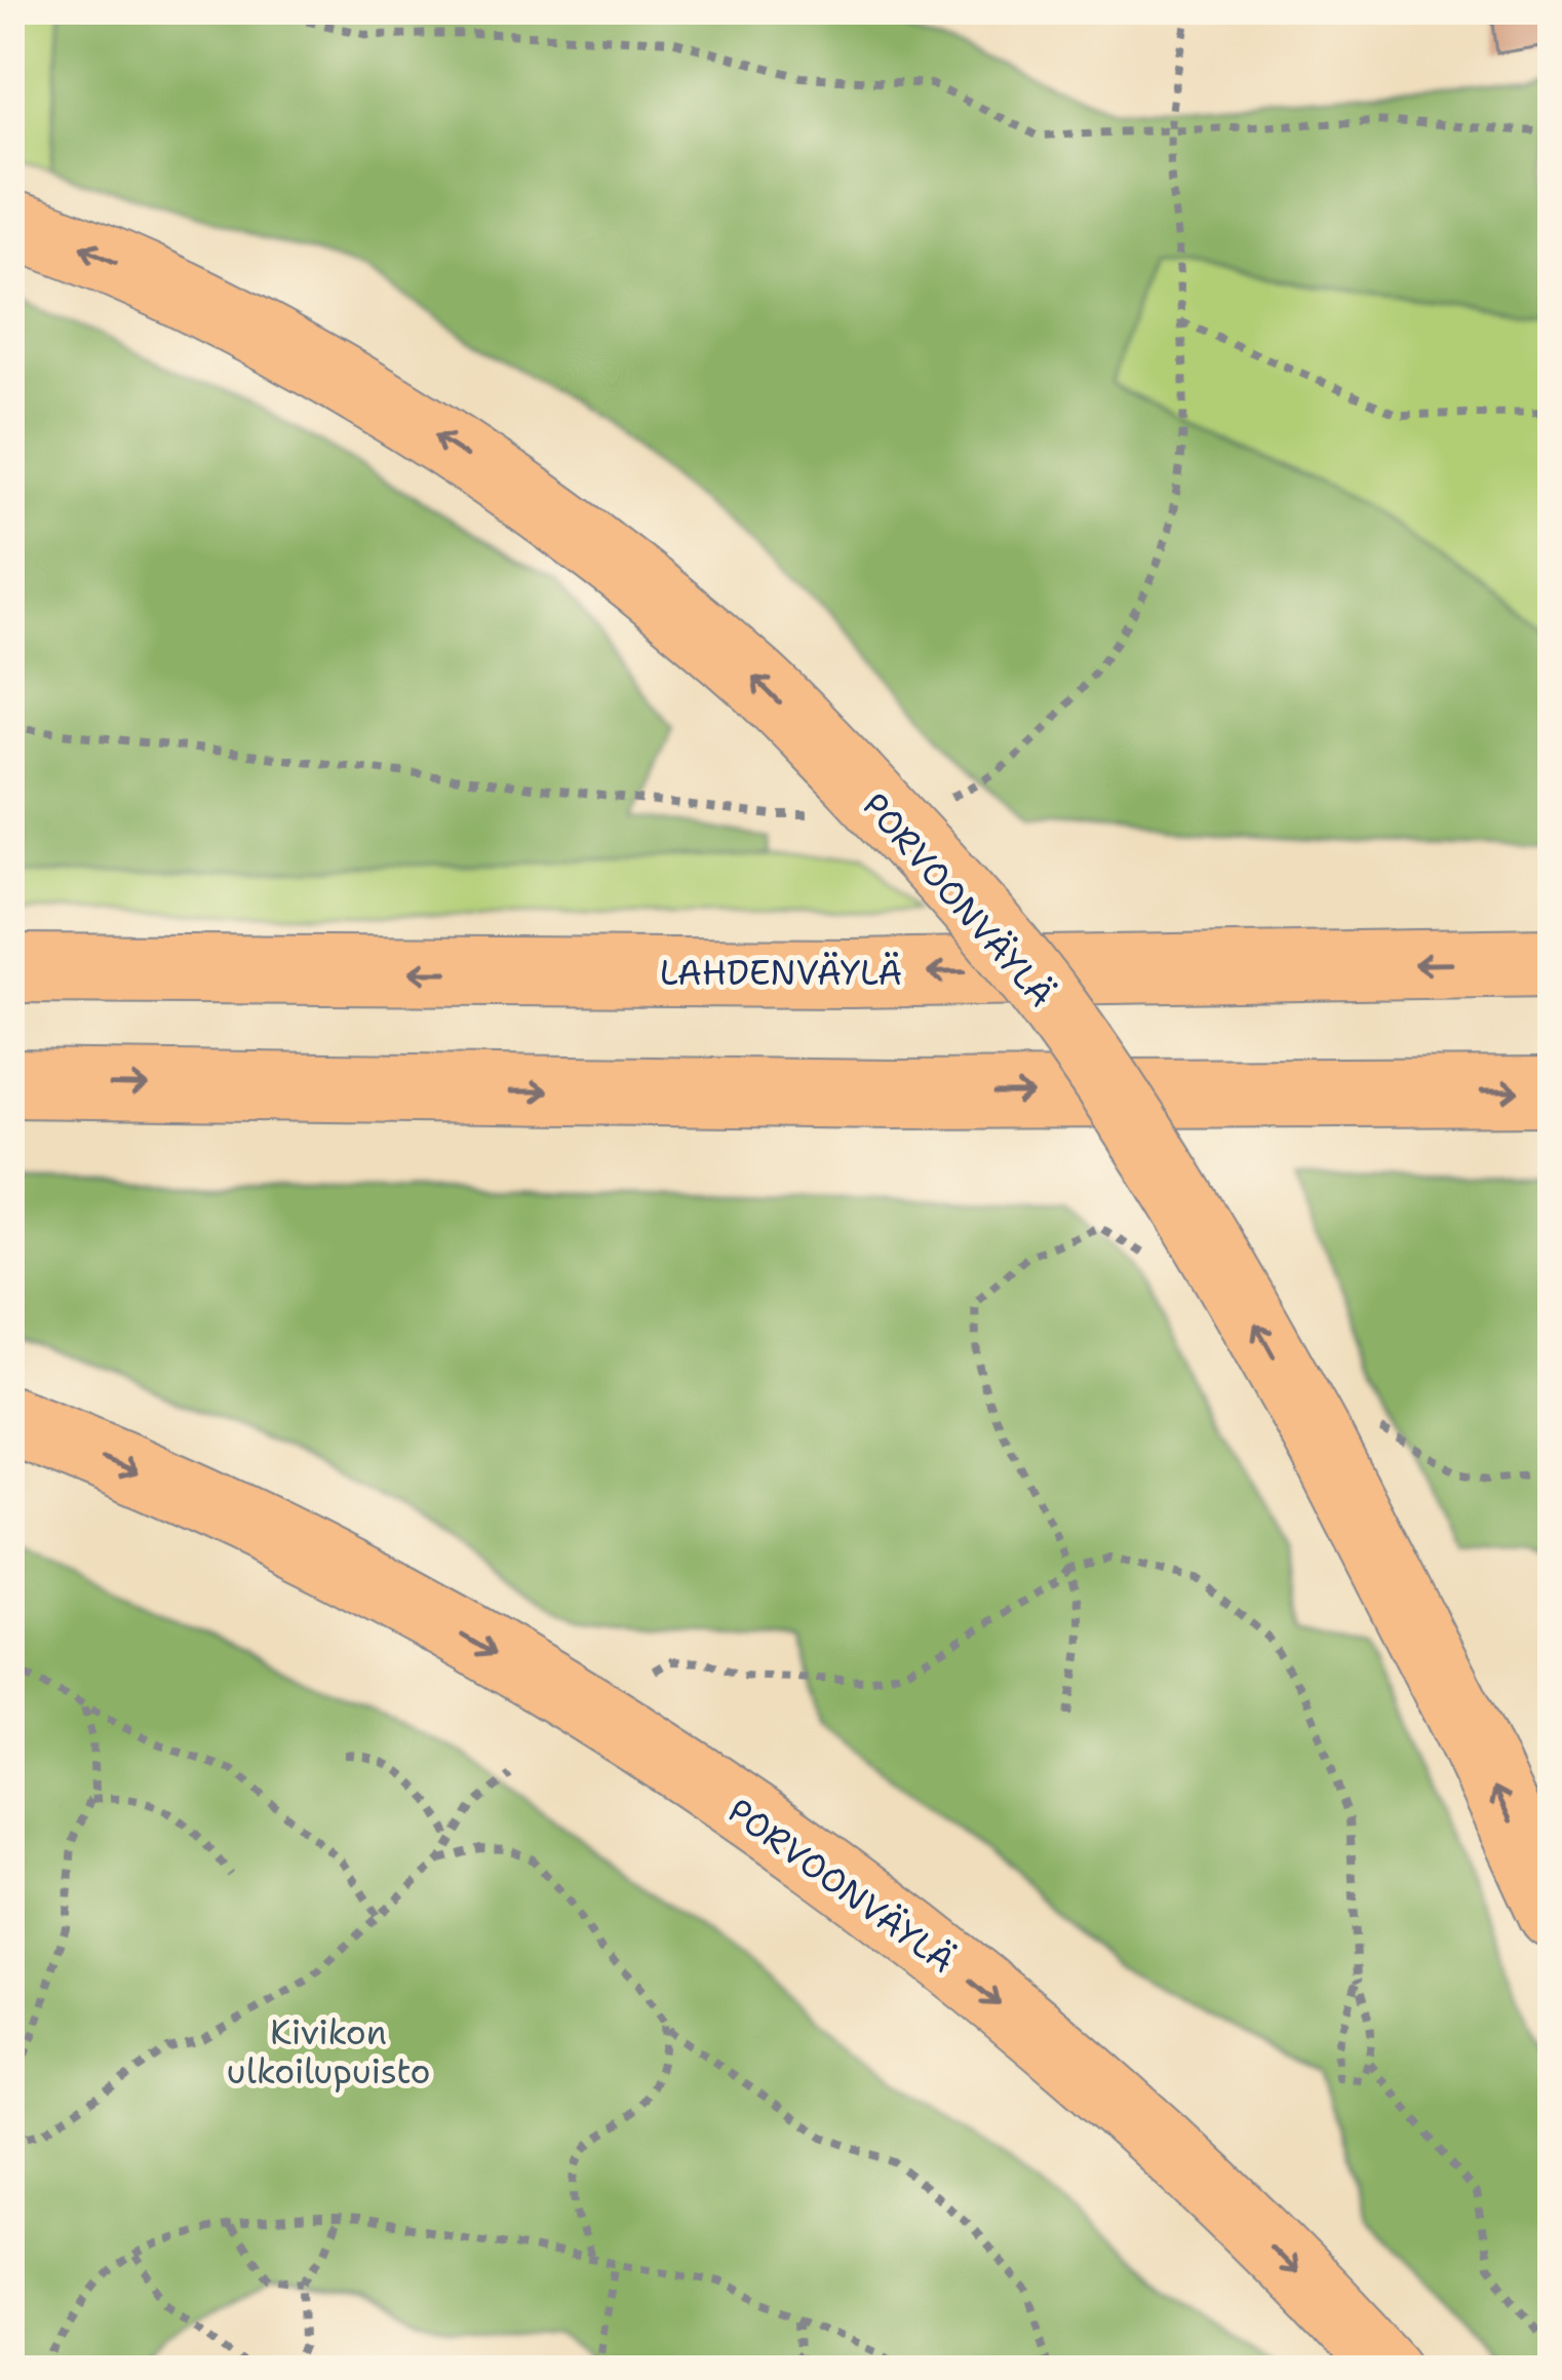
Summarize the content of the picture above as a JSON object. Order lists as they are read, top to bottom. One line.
{"streets":{"highway":["PORVOONVÄYLÄ","LAHDENVÄYLÄ"]},"parks":["Kivikon ulkoilupuisto"]}
